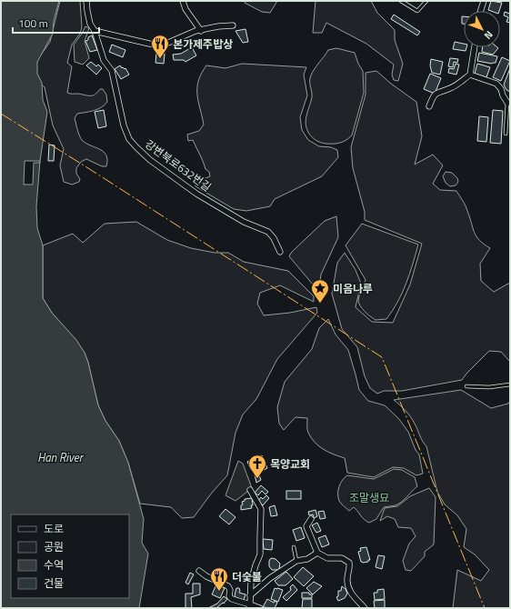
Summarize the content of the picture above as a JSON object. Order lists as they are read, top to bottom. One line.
{"streets":{"street":["강변북로632번길"]},"water":["Han River"],"parks":["조말생묘"],"places":{"restaurant":["본가제주밥상","더숯불"],"place":["미음나루"],"church":["목양교회"]},"legend":["도로","공원","수역","건물"],"scale_bar":"100 m","north":"bottom right"}
